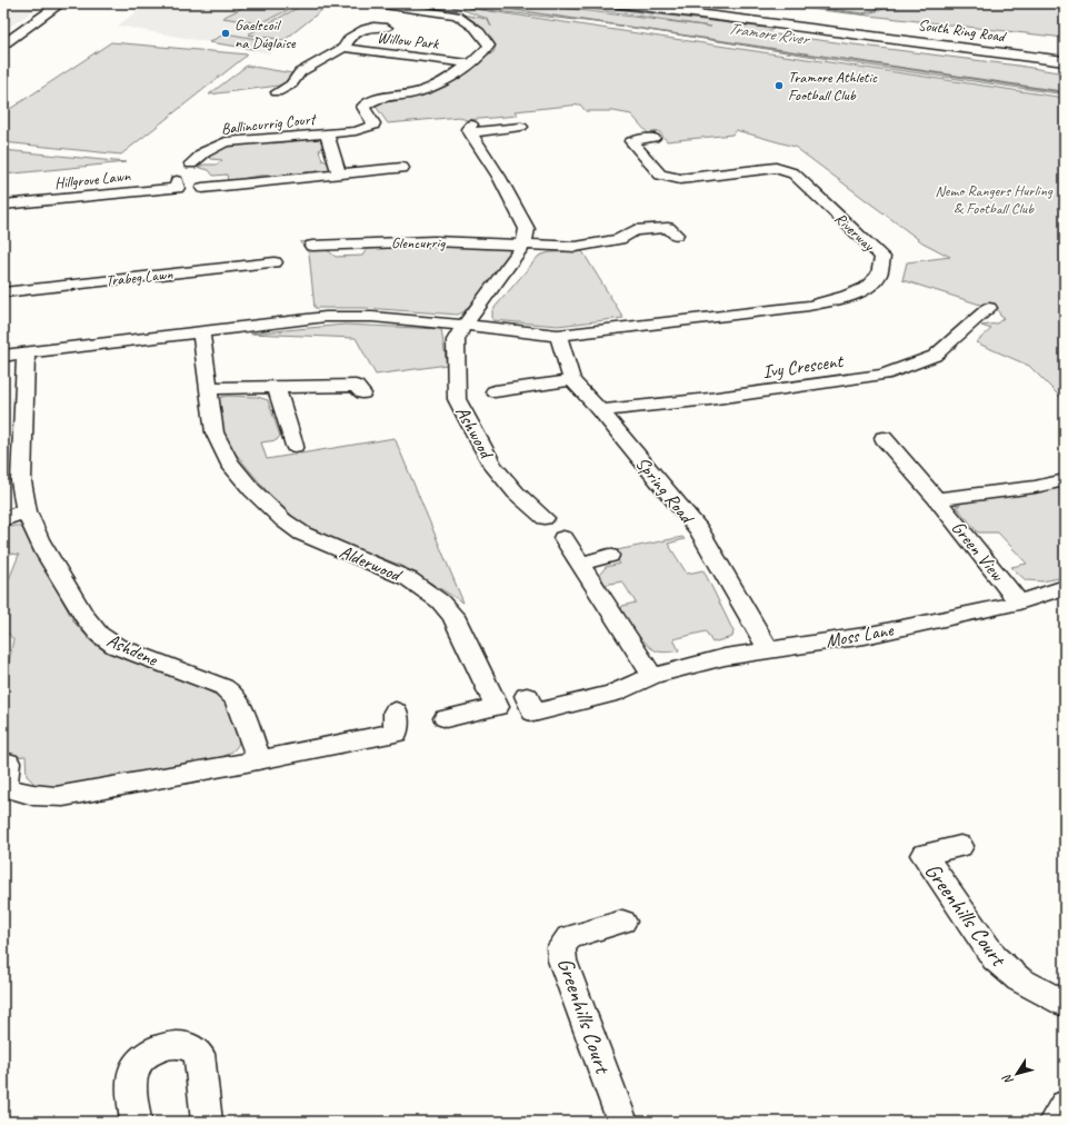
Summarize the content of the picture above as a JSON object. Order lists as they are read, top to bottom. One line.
{"streets":{"main road":["South Ring Road"],"street":["Willow Park","Ballincurrig Court","Hillgrove Lawn","Riverway","Glencurrig","Trabeg Lawn","Ivy Crescent","Ashwood","Spring Road","Green View","Alderwood","Moss Lane","Ashdene","Greenhills Court"]},"crossings":[["Willow Park","Ballincurrig Court"],["Riverway","Spring Road"],["Ivy Crescent","Spring Road"],["Spring Road","Moss Lane"],["Green View","Moss Lane"]],"water":["Tramore River"],"parks":["Nemo Rangers Hurling & Football Club"],"places":["Gaelscoil na Dúglaise","Tramore Athletic Football Club"],"north":"bottom left"}
